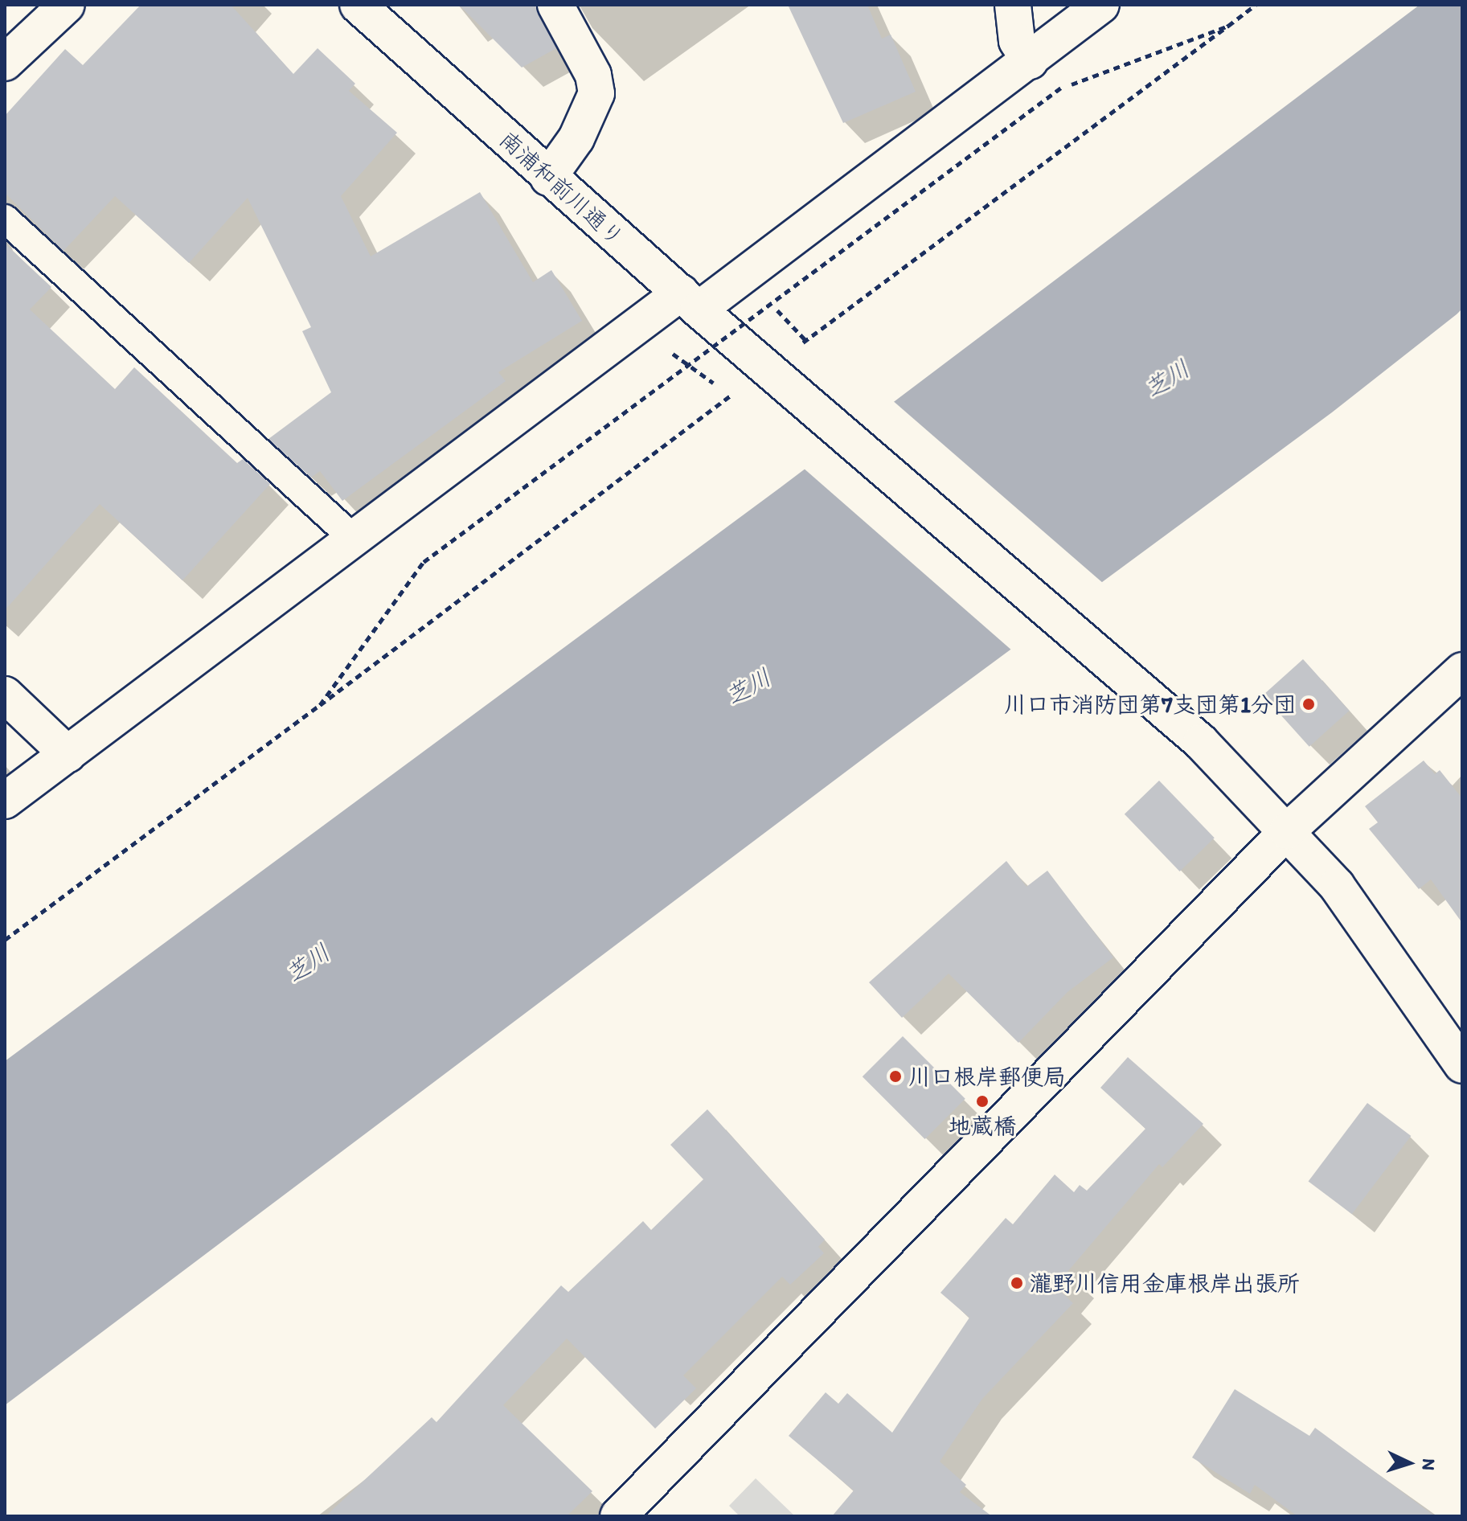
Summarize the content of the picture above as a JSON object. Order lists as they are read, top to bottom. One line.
{"streets":{"street":["南浦和前川通り"]},"water":["芝川"],"places":["川口市消防団第7支団第1分団","川口根岸郵便局","地蔵橋","瀧野川信用金庫根岸出張所"],"north":"right"}
